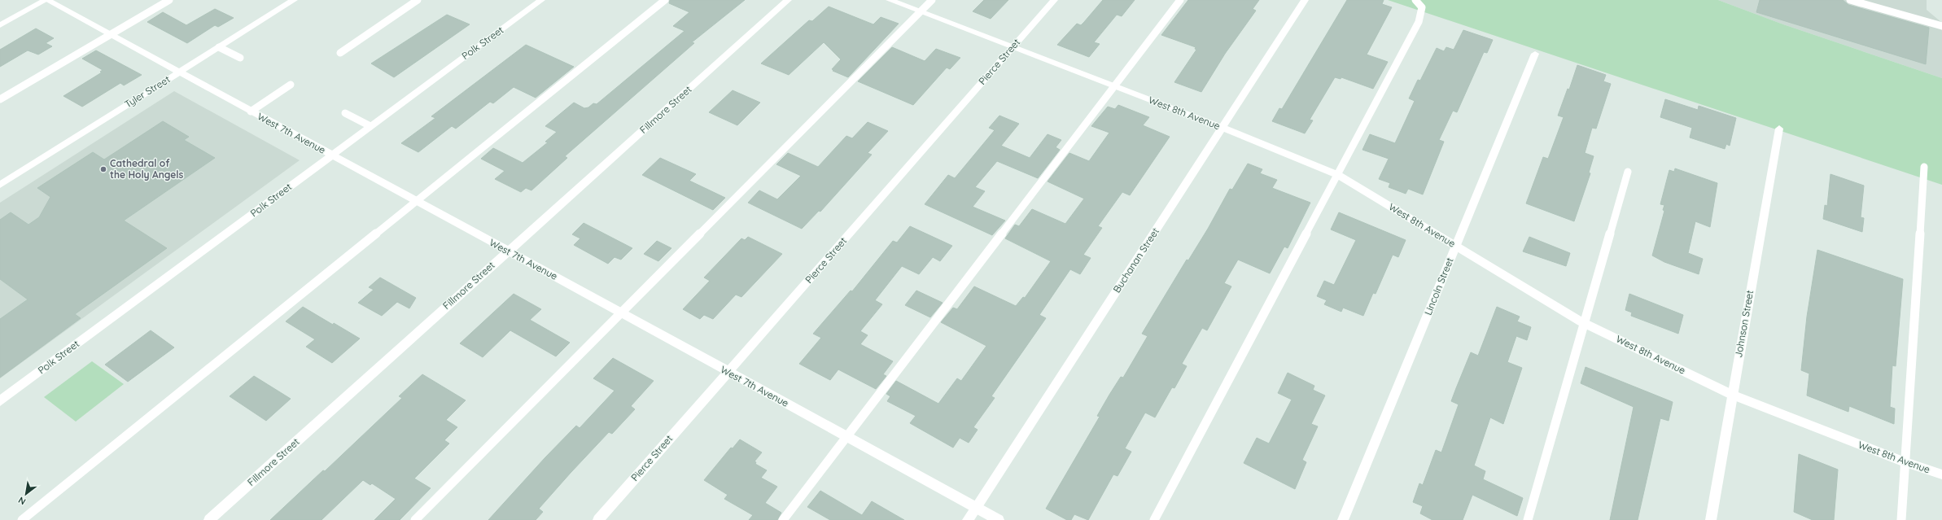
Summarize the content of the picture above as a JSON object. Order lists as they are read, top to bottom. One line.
{"streets":{"street":["Polk Street","Pierce Street","Tyler Street","Fillmore Street","West 8th Avenue","West 7th Avenue","Buchanan Street","Lincoln Street","Johnson Street"]},"crossings":[["Polk Street","West 7th Avenue"],["Pierce Street","West 8th Avenue"],["Pierce Street","West 7th Avenue"],["Tyler Street","West 7th Avenue"],["Fillmore Street","West 7th Avenue"],["West 8th Avenue","Buchanan Street"],["West 8th Avenue","Lincoln Street"],["West 8th Avenue","Johnson Street"],["West 7th Avenue","Buchanan Street"]],"places":["Cathedral of the Holy Angels"],"north":"bottom left"}
